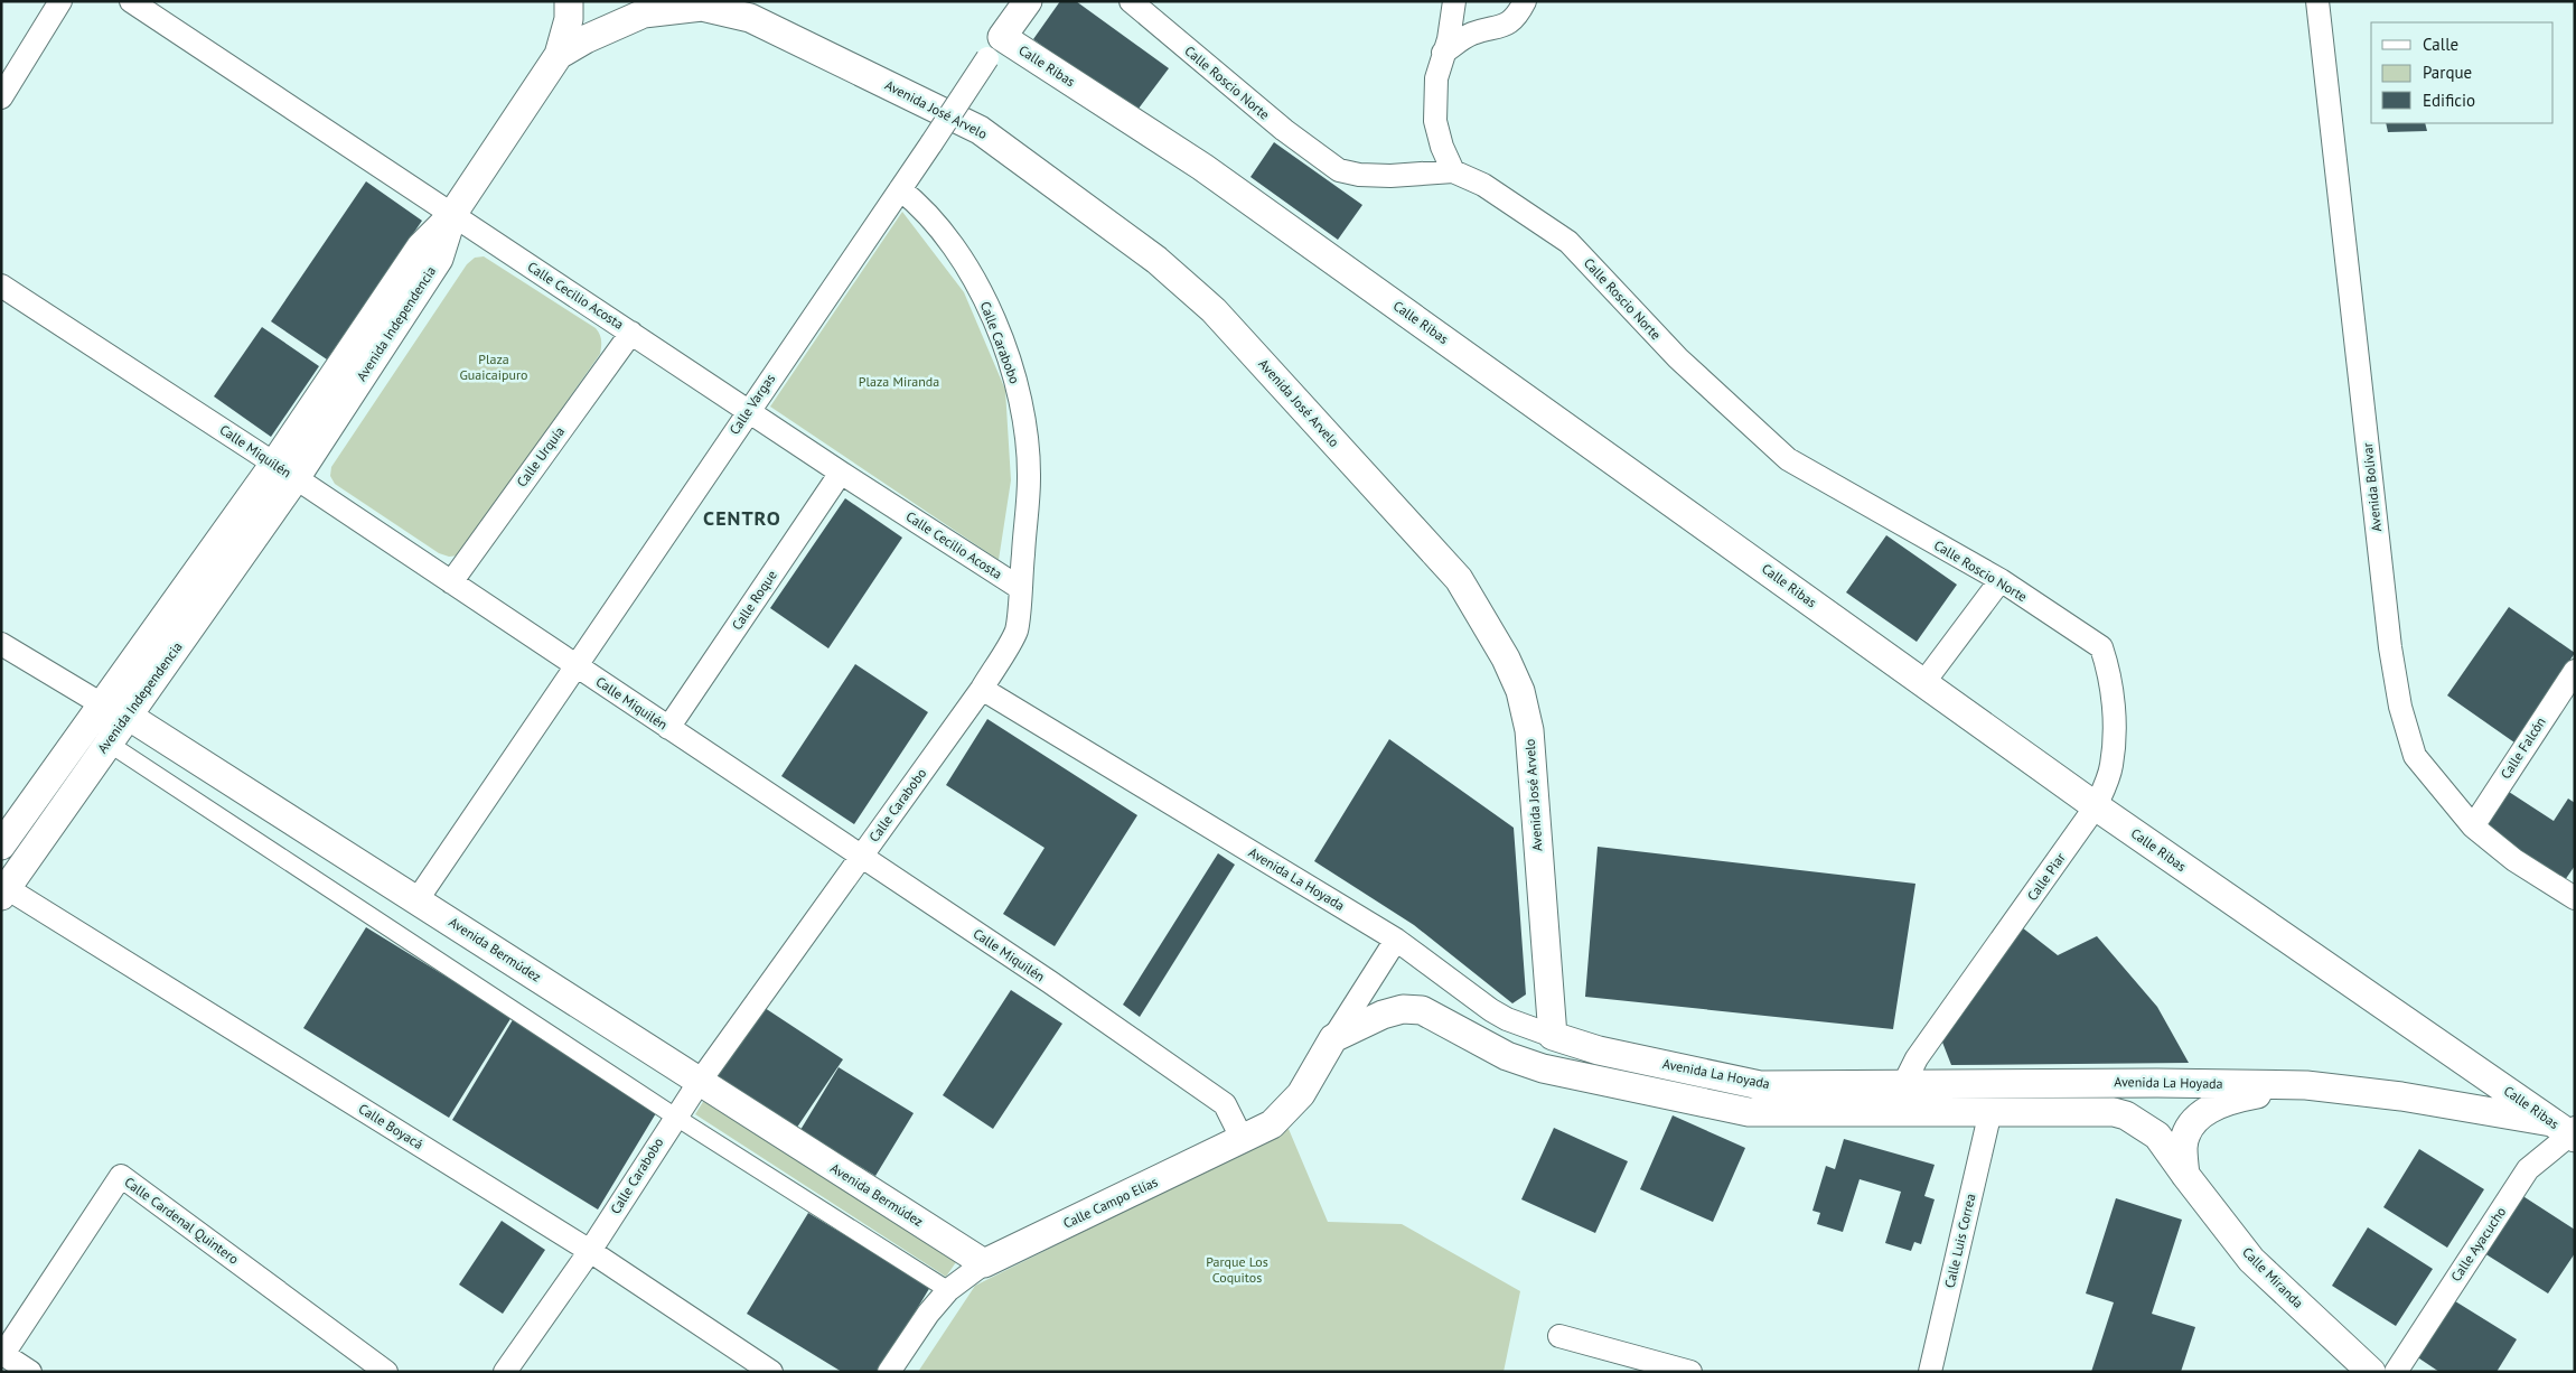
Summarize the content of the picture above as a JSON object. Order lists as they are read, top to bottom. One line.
{"streets":{"street":["Calle Ribas","Calle Roscio Norte","Avenida José Arvelo","Calle Cecilio Acosta","Avenida Independencia","Calle Carabobo","Calle Vargas","Calle Miquilén","Calle Urquía","Avenida Bolívar","Calle Roque","Calle Falcón","Calle Piar","Avenida La Hoyada","Avenida Bermúdez","Calle Boyacá","Calle Campo Elías","Calle Cardenal Quintero","Calle Luis Correa","Calle Ayacucho","Calle Miranda"]},"crossings":[["Calle Ribas","Calle Vargas"],["Calle Ribas","Calle Piar"],["Calle Ribas","Avenida La Hoyada"],["Calle Ribas","Calle Ayacucho"],["Calle Roscio Norte","Calle Piar"],["Avenida José Arvelo","Avenida La Hoyada"],["Calle Cecilio Acosta","Avenida Independencia"],["Calle Cecilio Acosta","Calle Carabobo"],["Calle Cecilio Acosta","Calle Vargas"],["Calle Cecilio Acosta","Calle Urquía"],["Calle Cecilio Acosta","Calle Roque"],["Avenida Independencia","Calle Miquilén"],["Avenida Independencia","Avenida Bermúdez"],["Avenida Independencia","Calle Boyacá"],["Calle Carabobo","Calle Vargas"],["Calle Carabobo","Calle Miquilén"],["Calle Carabobo","Avenida La Hoyada"],["Calle Carabobo","Avenida Bermúdez"],["Calle Carabobo","Calle Boyacá"],["Calle Vargas","Calle Miquilén"],["Calle Vargas","Avenida Bermúdez"],["Calle Miquilén","Calle Urquía"],["Calle Miquilén","Calle Roque"],["Calle Miquilén","Calle Campo Elías"],["Avenida Bolívar","Calle Falcón"],["Calle Piar","Avenida La Hoyada"],["Avenida La Hoyada","Calle Ayacucho"],["Avenida Bermúdez","Calle Campo Elías"]],"districts":["CENTRO"],"parks":["Plaza Guaicaipuro","Plaza Miranda","Parque Los Coquitos"],"legend":["Calle","Parque","Edificio"]}
